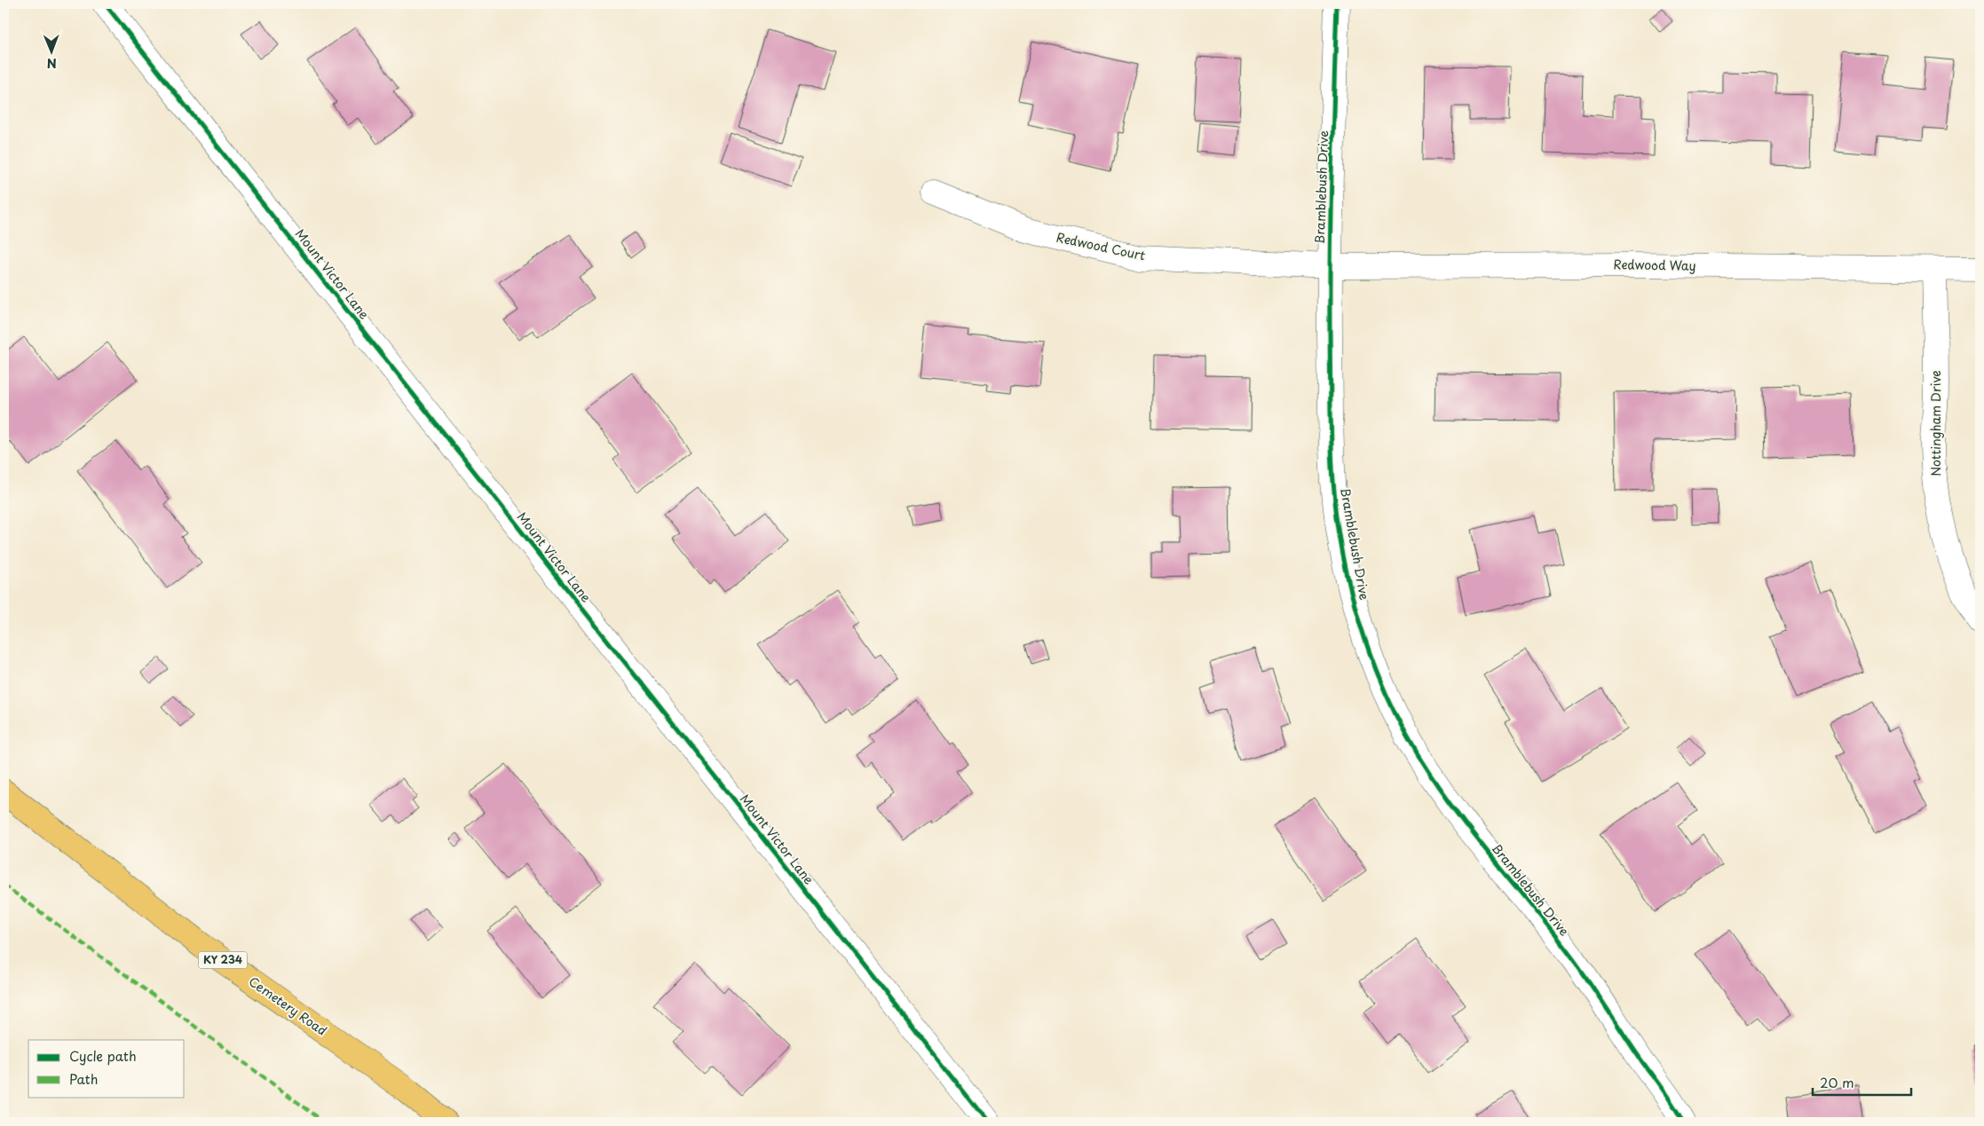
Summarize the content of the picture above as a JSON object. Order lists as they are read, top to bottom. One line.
{"streets":{"main road":["KY 234","Cemetery Road"],"street":["Bramblebush Drive","Redwood Court","Redwood Way","Mount Victor Lane","Nottingham Drive"]},"crossings":[["Bramblebush Drive","Redwood Court"],["Bramblebush Drive","Redwood Way"],["Redwood Court","Redwood Way"],["Redwood Way","Nottingham Drive"]],"legend":["Cycle path","Path"],"scale_bar":"20 m","north":"bottom"}
